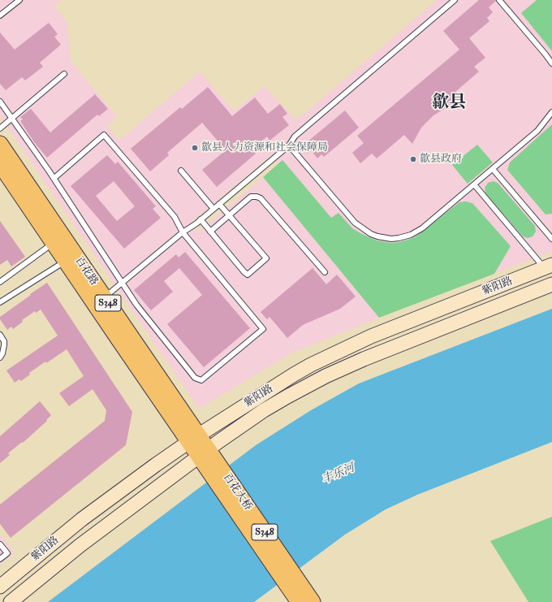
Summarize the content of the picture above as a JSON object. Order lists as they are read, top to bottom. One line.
{"streets":{"main road":["百花路","紫阳路","S348","百花大桥"]},"crossings":[["百花路","紫阳路"],["百花路","百花大桥"]],"districts":["歙县"],"water":["丰乐河"],"places":["歙县人力资源和社会保障局","歙县政府"]}
